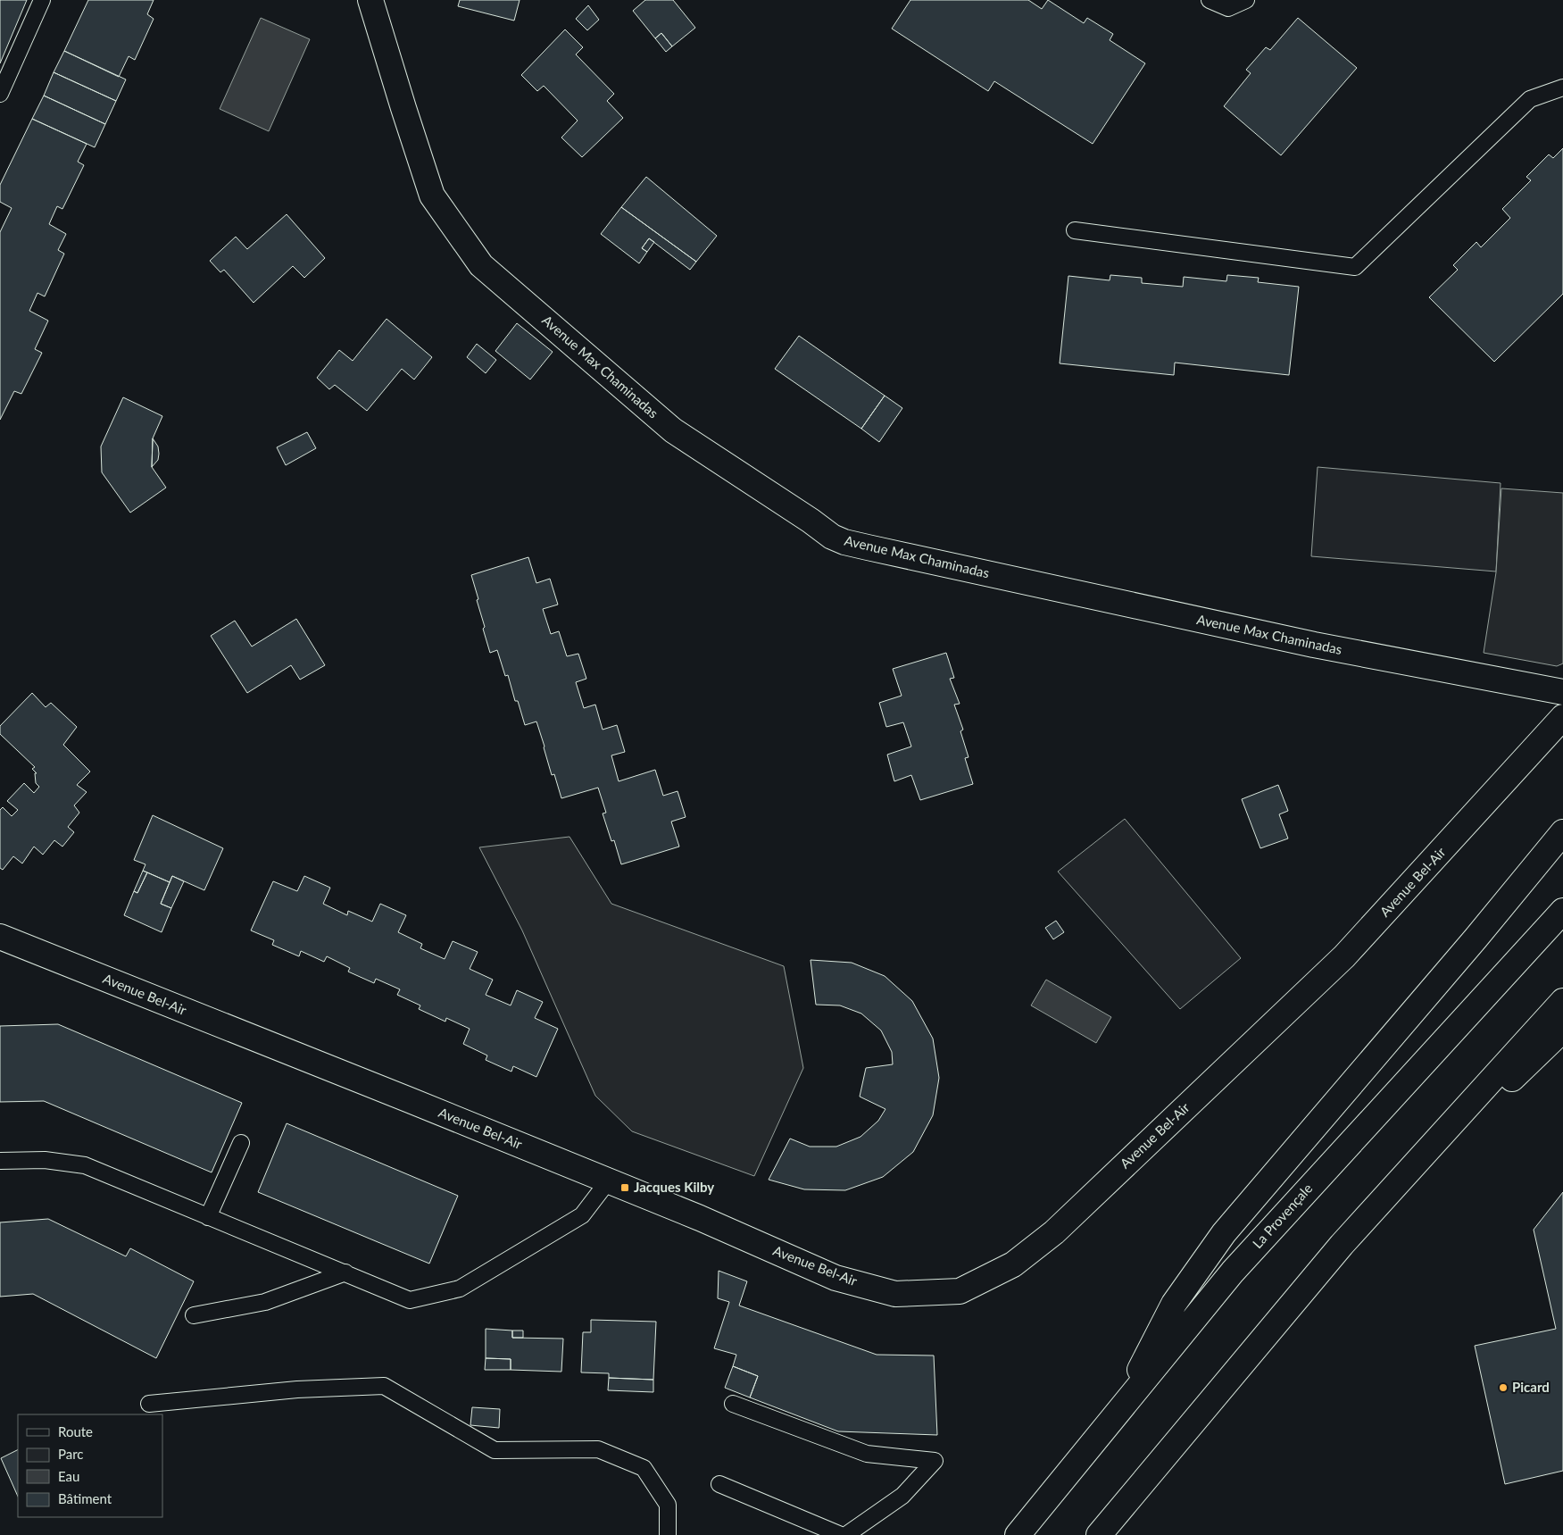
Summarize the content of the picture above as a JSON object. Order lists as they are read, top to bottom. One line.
{"streets":{"main road":["Avenue Max Chaminadas","Avenue Bel-Air","La Provençale"]},"places":{"transit":["Jacques Kilby"],"other":["Picard"]},"legend":["Route","Parc","Eau","Bâtiment"]}
